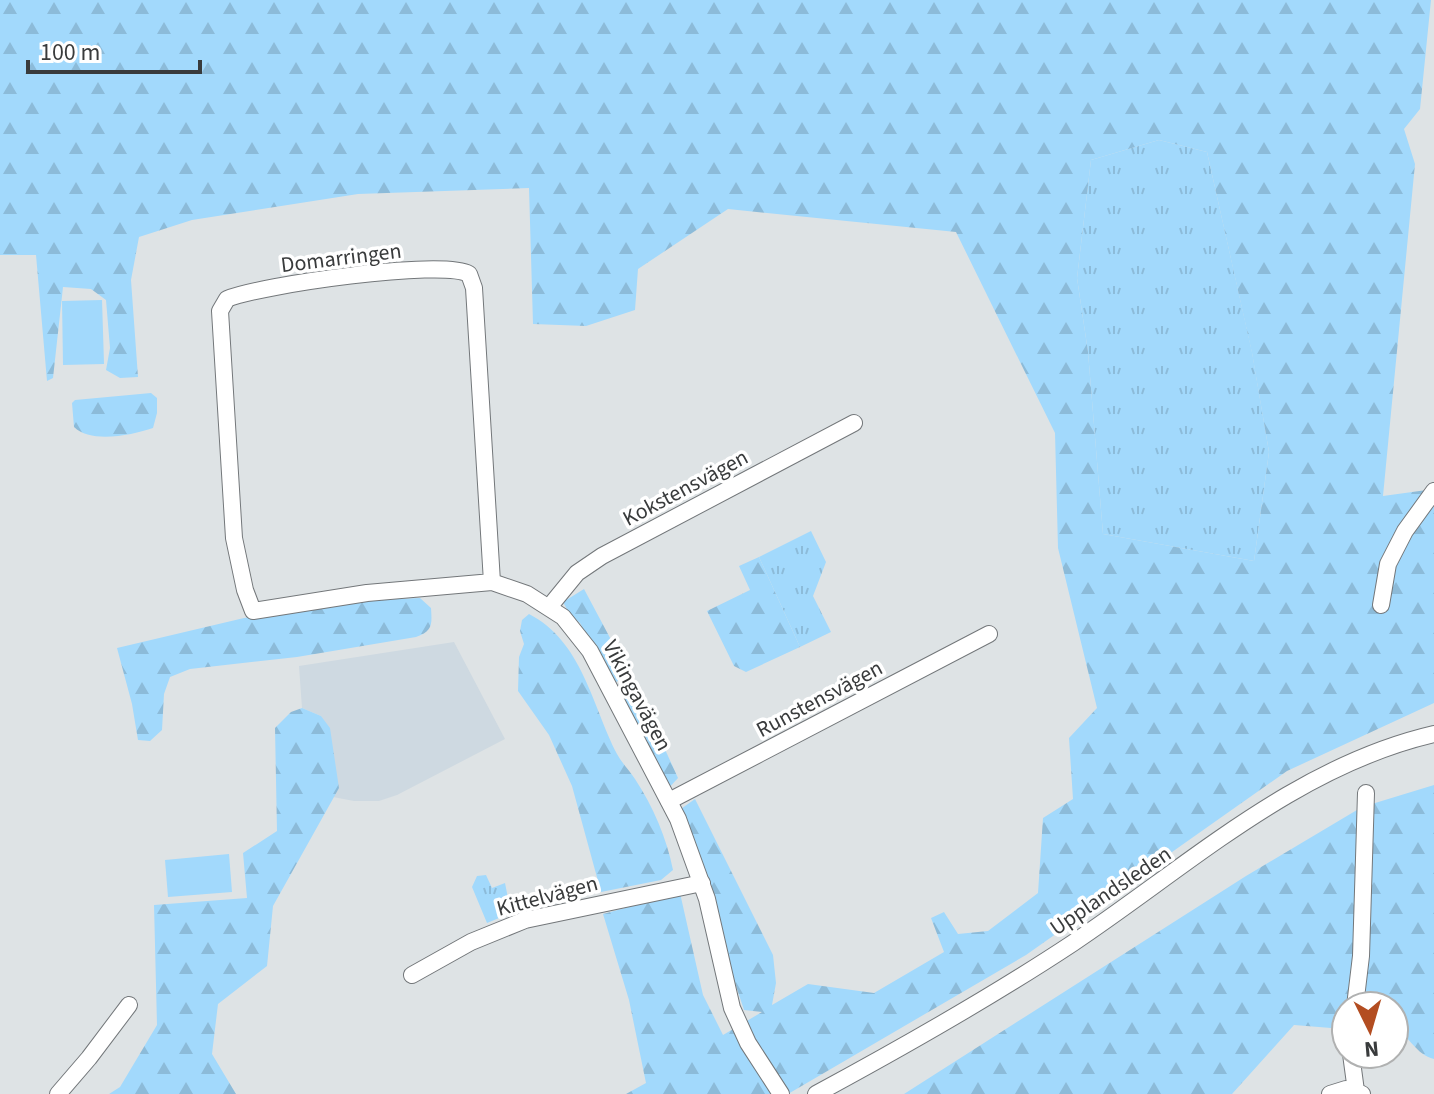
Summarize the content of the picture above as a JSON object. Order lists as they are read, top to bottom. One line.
{"streets":{"street":["Domarringen","Kokstensvägen","Vikingavägen","Runstensvägen","Upplandsleden","Kittelvägen"]},"crossings":[["Domarringen","Vikingavägen"],["Kokstensvägen","Vikingavägen"],["Vikingavägen","Runstensvägen"],["Vikingavägen","Kittelvägen"]],"scale_bar":"100 m","north":"bottom"}
